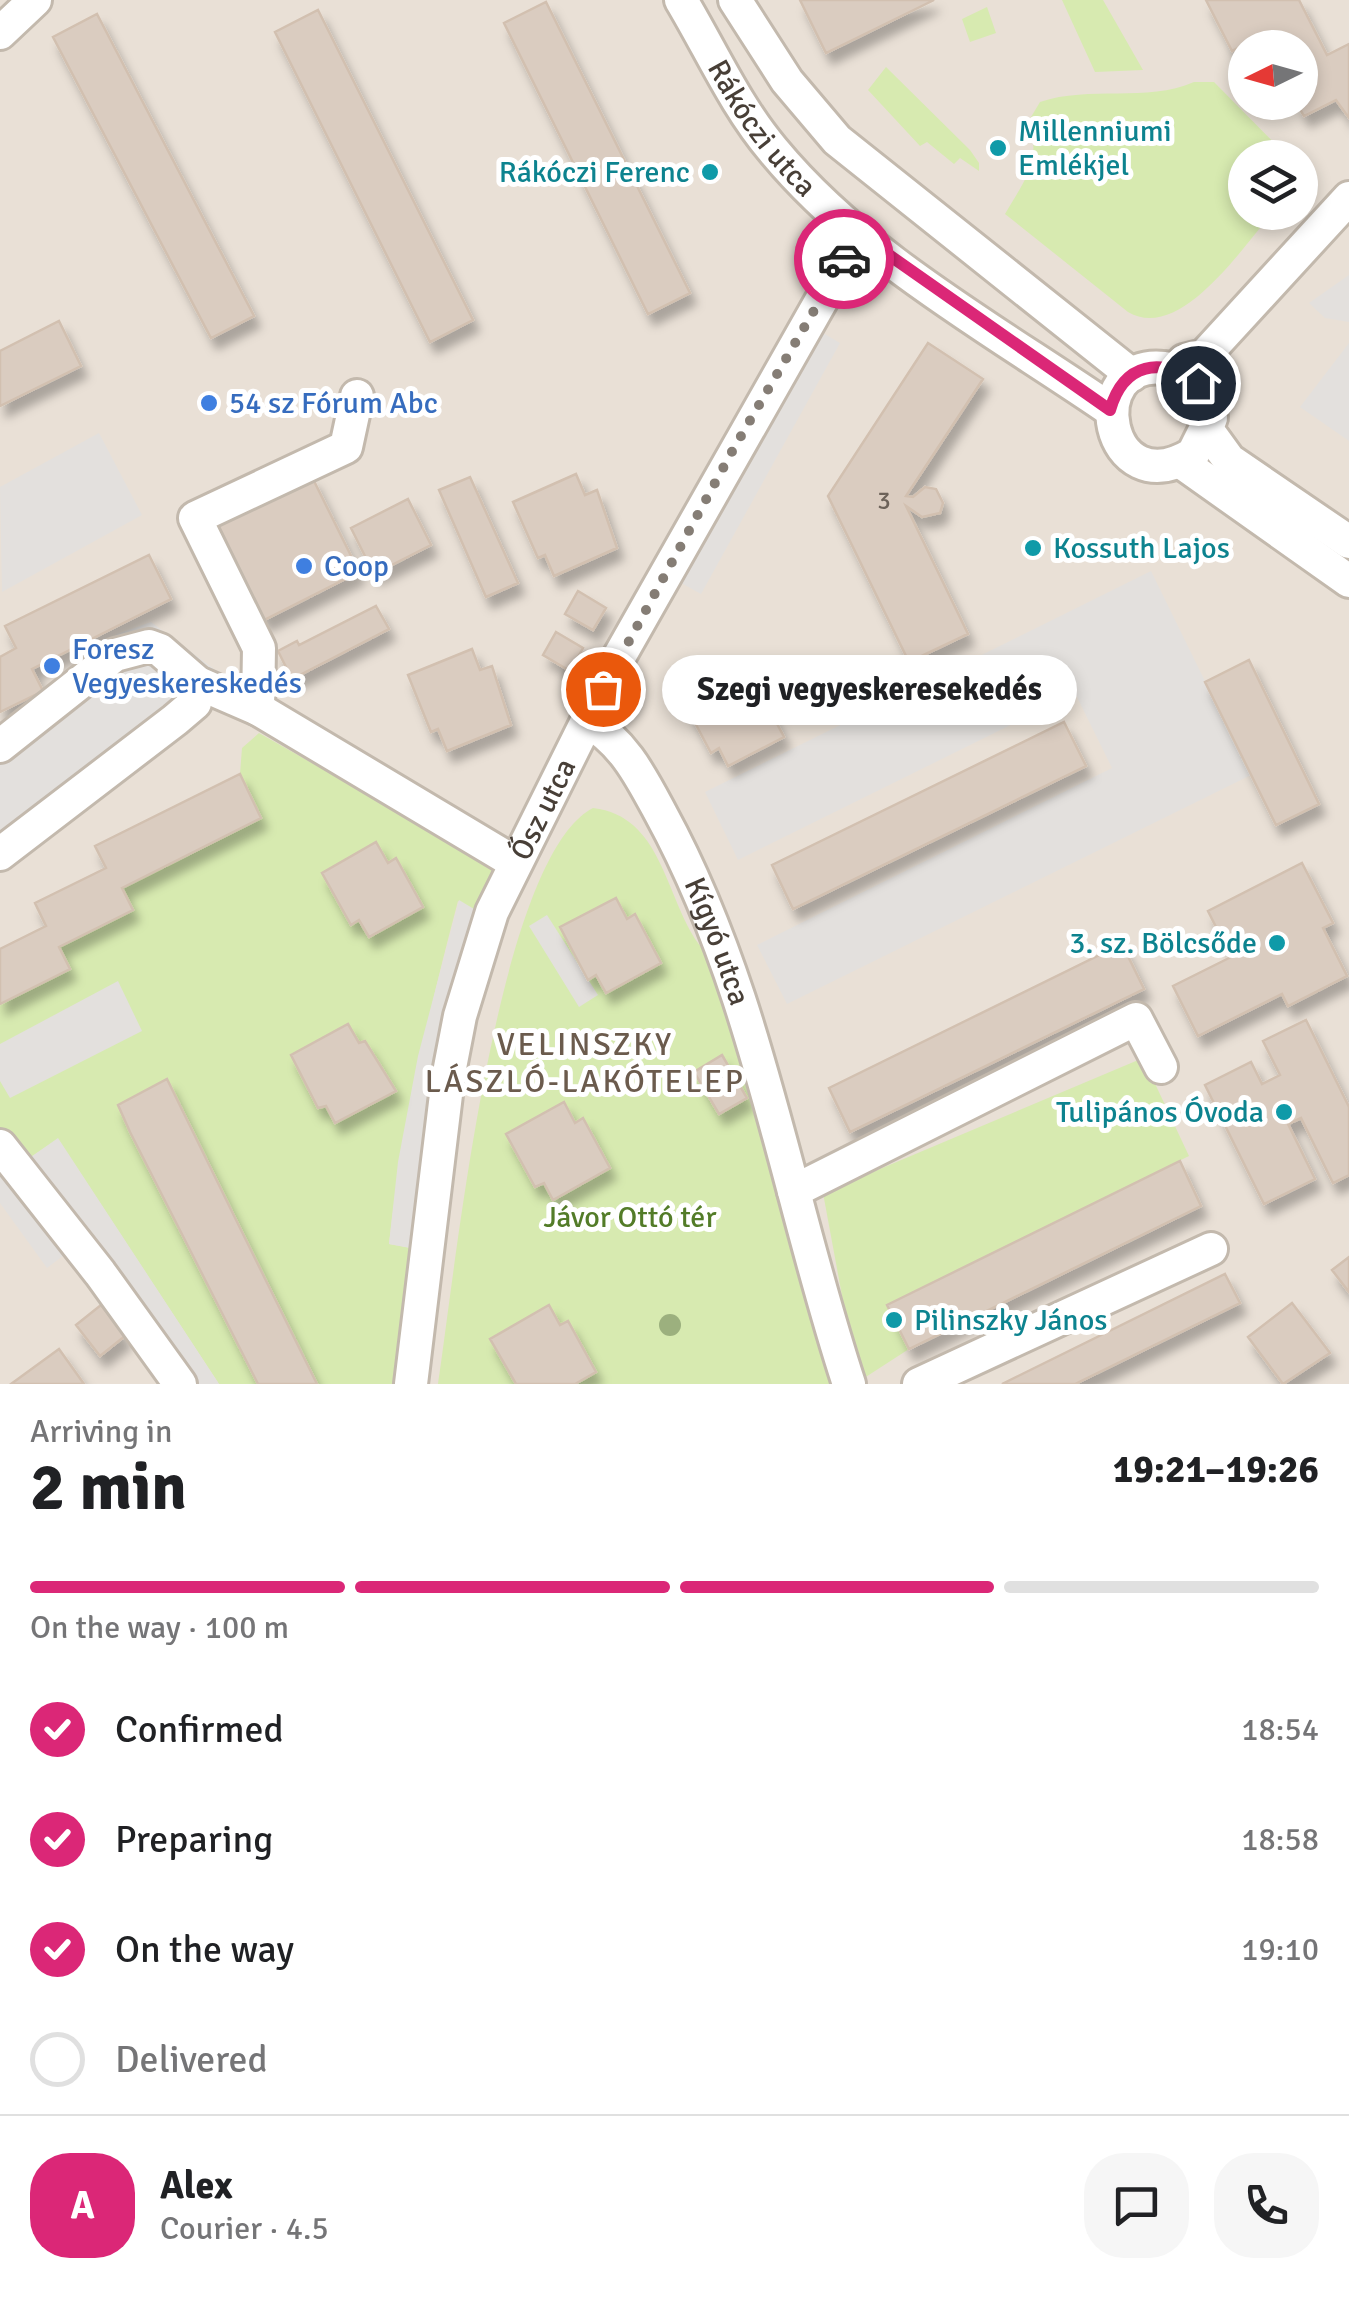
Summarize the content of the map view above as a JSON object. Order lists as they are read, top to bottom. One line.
{"streets":{"street":["Rákóczi utca","Ősz utca","Kígyó utca"]},"crossings":[["Rákóczi utca","Ősz utca"],["Ősz utca","Kígyó utca"]],"districts":["VELINSZKY LÁSZLÓ-LAKÓTELEP"],"parks":["Jávor Ottó tér"],"places":["Millenniumi Emlékjel","Rákóczi Ferenc","54 sz Fórum Abc","Kossuth Lajos","Coop","Foresz Vegyeskereskedés","Szegi vegyeskeresekedés","3. sz. Bölcsőde","Tulipános Óvoda","Pilinszky János"],"house_numbers":["3"],"north":"left","page":{"bubble":"Szegi vegyeskeresekedés","heading":["2 min","Arriving in","19:21–19:26"],"panel":["Alex","Courier · 4.5"],"bar":"On the way · 100 m","list":[["Confirmed","18:54"],["Preparing","18:58"],["On the way","19:10"],"Delivered"],"round":"A"}}
